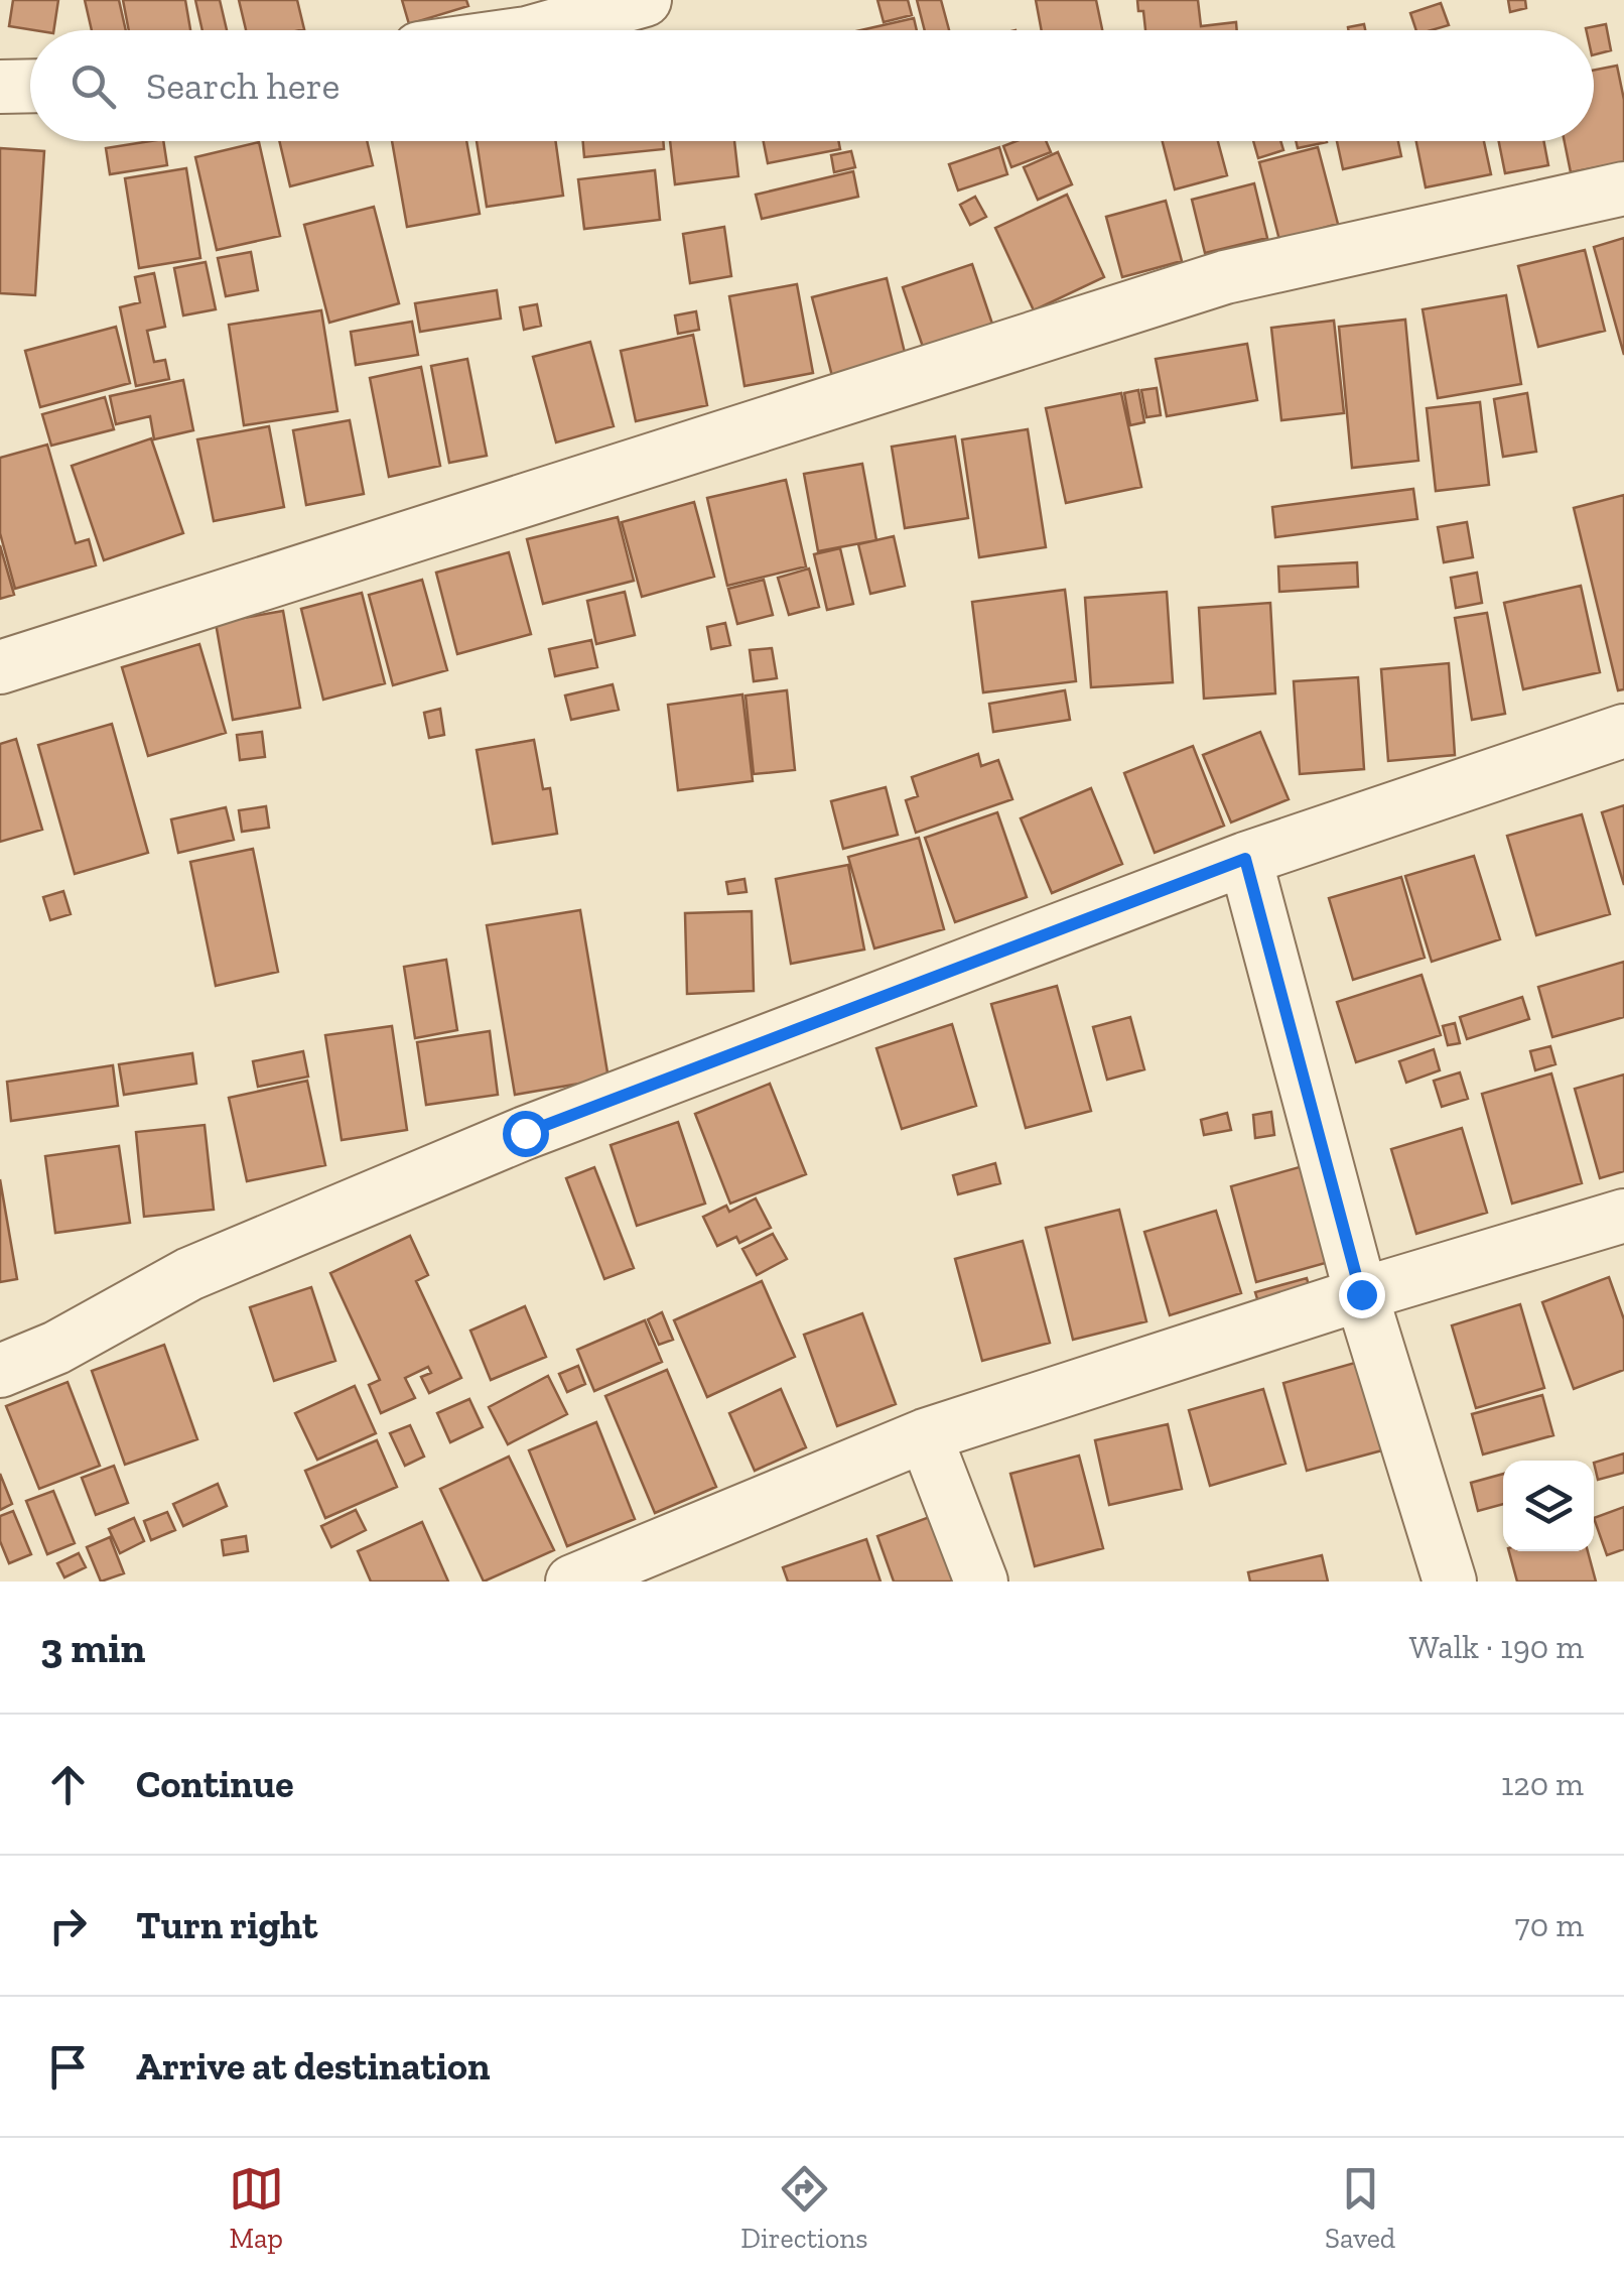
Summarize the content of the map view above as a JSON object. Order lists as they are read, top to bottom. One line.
{"page":{"search":"Search here","heading":["3 min","Walk · 190 m"],"list":[["Continue","120 m"],["Turn right","70 m"],"Arrive at destination"],"nav":["Map","Directions","Saved"]}}
